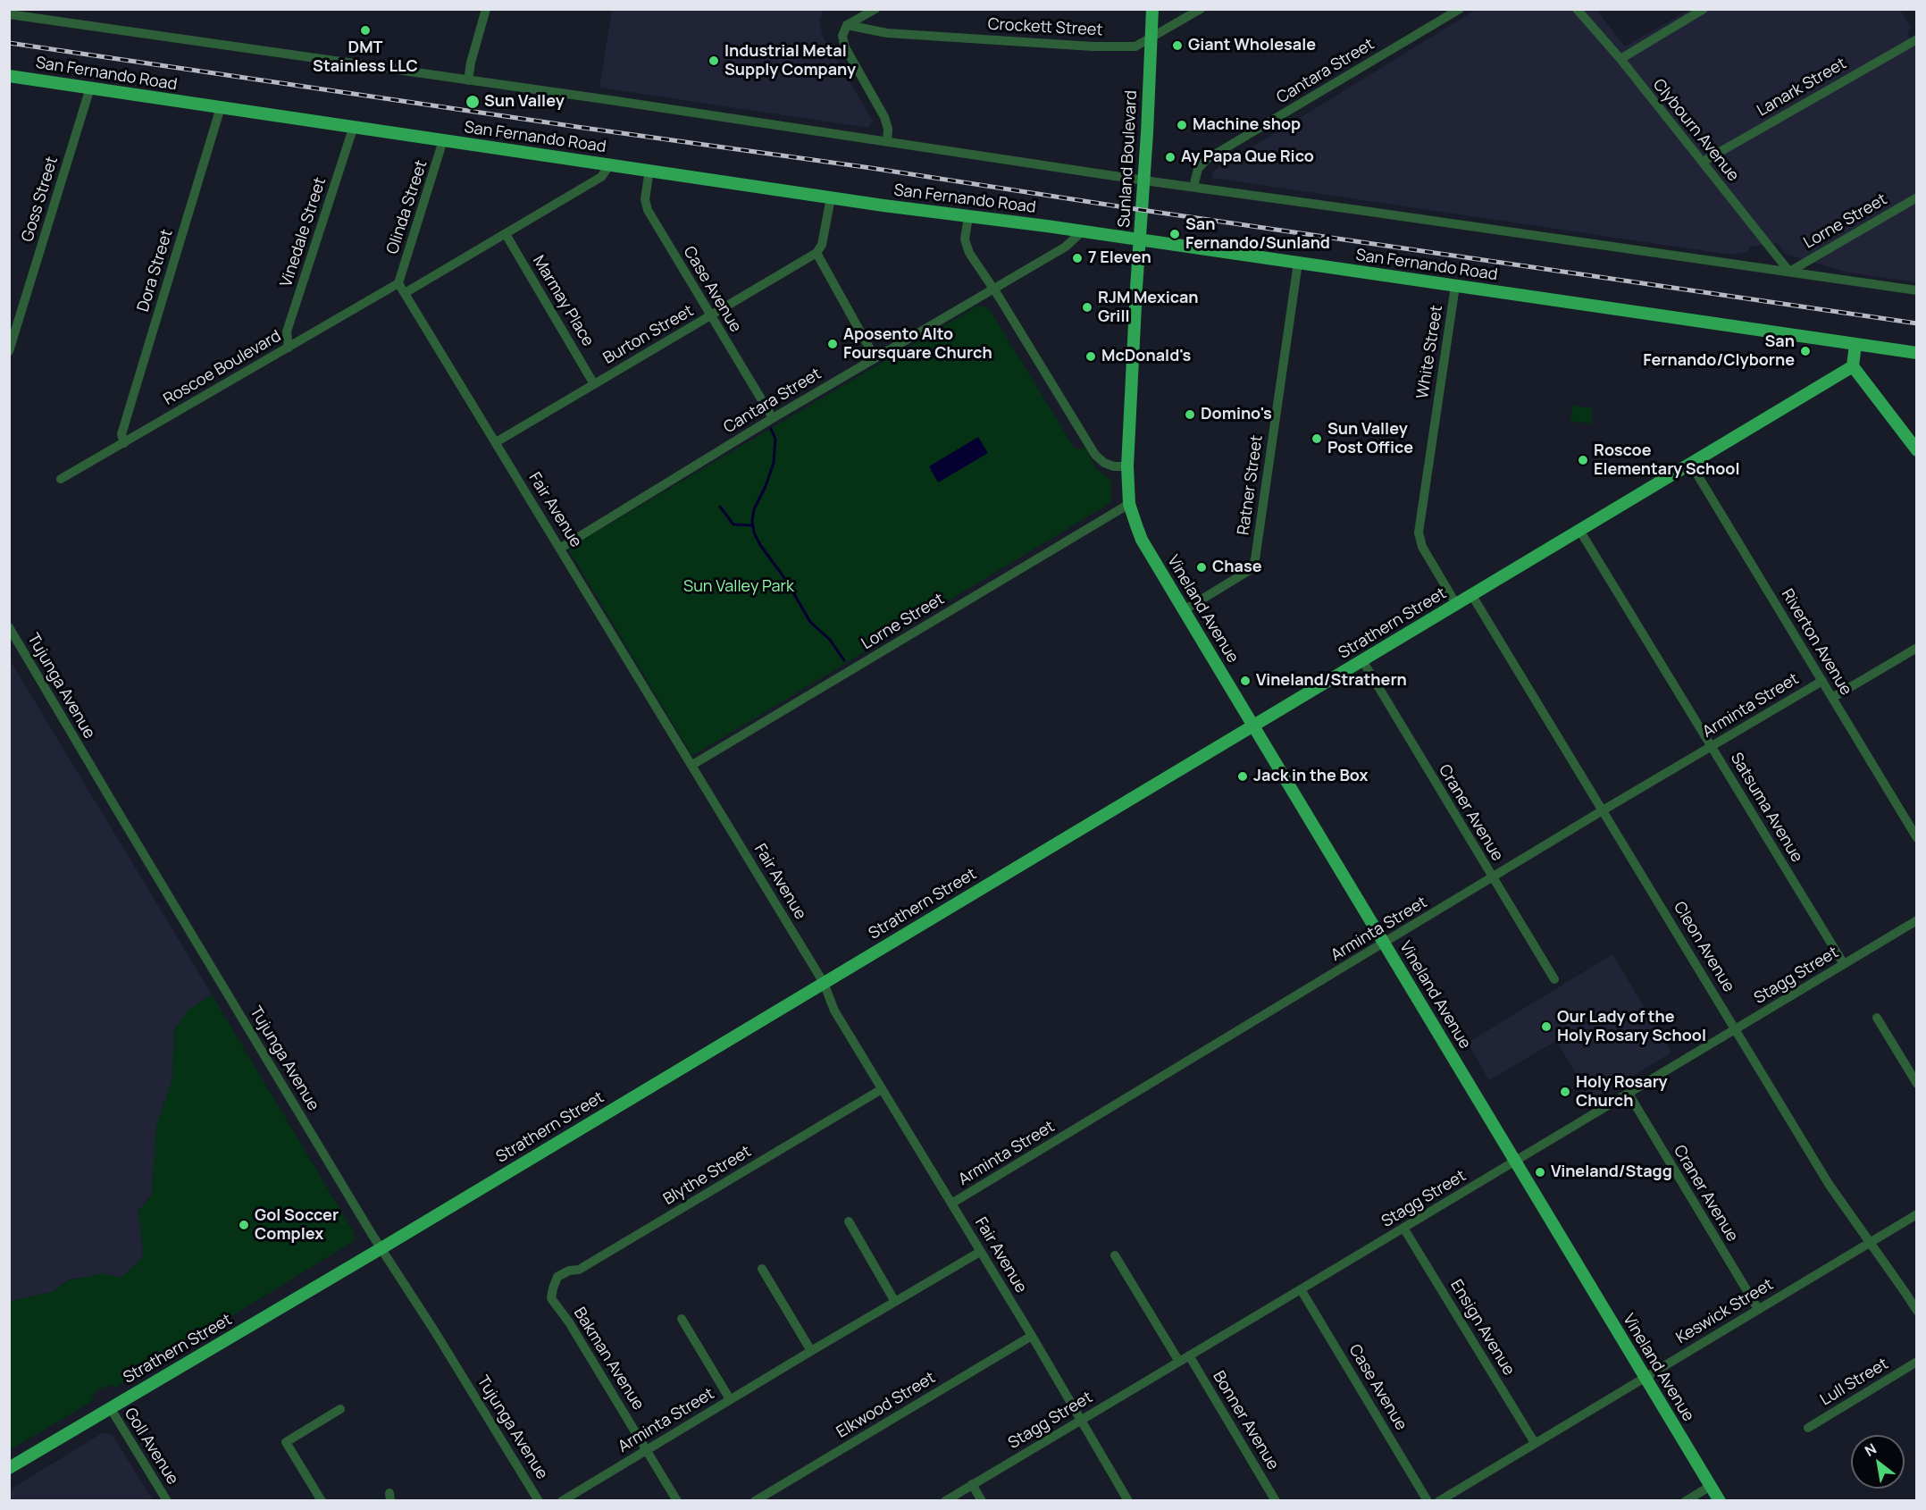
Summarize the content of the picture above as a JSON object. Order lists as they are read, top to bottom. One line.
{"streets":{"main road":["San Fernando Road","Sunland Boulevard","Vineland Avenue","Strathern Street"],"street":["Crockett Street","Cantara Street","Lanark Street","Clybourn Avenue","Goss Street","Olinda Street","Lorne Street","Vinedale Street","Dora Street","Case Avenue","Marmay Place","Burton Street","White Street","Roscoe Boulevard","Ratner Street","Fair Avenue","Riverton Avenue","Tujunga Avenue","Arminta Street","Satsuma Avenue","Craner Avenue","Cleon Avenue","Stagg Street","Blythe Street","Keswick Street","Ensign Avenue","Bakman Avenue","Lull Street","Elkwood Street","Bonner Avenue","Goll Avenue"]},"crossings":[["Crockett Street","Sunland Boulevard"],["Cantara Street","San Fernando Road"],["Cantara Street","Case Avenue"],["Cantara Street","Fair Avenue"],["San Fernando Road","Sunland Boulevard"],["San Fernando Road","Goss Street"],["San Fernando Road","Olinda Street"],["San Fernando Road","Vinedale Street"],["San Fernando Road","Dora Street"],["San Fernando Road","Case Avenue"],["San Fernando Road","White Street"],["San Fernando Road","Ratner Street"],["Lanark Street","Clybourn Avenue"],["Clybourn Avenue","Lorne Street"],["Sunland Boulevard","Lorne Street"],["Sunland Boulevard","Vineland Avenue"],["Olinda Street","Roscoe Boulevard"],["Olinda Street","Fair Avenue"],["Lorne Street","Fair Avenue"],["Lorne Street","Vineland Avenue"],["Vinedale Street","Roscoe Boulevard"],["Dora Street","Roscoe Boulevard"],["Case Avenue","Burton Street"],["Case Avenue","Stagg Street"],["Marmay Place","Burton Street"],["Burton Street","Fair Avenue"],["White Street","Strathern Street"],["Roscoe Boulevard","Fair Avenue"],["Ratner Street","Vineland Avenue"],["Fair Avenue","Strathern Street"],["Fair Avenue","Arminta Street"],["Fair Avenue","Stagg Street"],["Fair Avenue","Blythe Street"],["Fair Avenue","Elkwood Street"],["Vineland Avenue","Strathern Street"],["Vineland Avenue","Arminta Street"],["Vineland Avenue","Stagg Street"],["Vineland Avenue","Keswick Street"],["Strathern Street","Riverton Avenue"],["Strathern Street","Tujunga Avenue"],["Strathern Street","Satsuma Avenue"],["Strathern Street","Craner Avenue"],["Strathern Street","Cleon Avenue"],["Strathern Street","Goll Avenue"],["Riverton Avenue","Arminta Street"],["Arminta Street","Satsuma Avenue"],["Arminta Street","Craner Avenue"],["Arminta Street","Cleon Avenue"],["Arminta Street","Bakman Avenue"],["Satsuma Avenue","Stagg Street"],["Craner Avenue","Stagg Street"],["Craner Avenue","Keswick Street"],["Cleon Avenue","Stagg Street"],["Cleon Avenue","Keswick Street"],["Stagg Street","Ensign Avenue"],["Stagg Street","Bonner Avenue"],["Blythe Street","Bakman Avenue"],["Keswick Street","Ensign Avenue"]],"parks":["Sun Valley Park"],"places":["DMT Stainless LLC","Giant Wholesale","Industrial Metal Supply Company","Sun Valley","Machine shop","Ay Papa Que Rico","San Fernando/Sunland","7 Eleven","RJM Mexican Grill","Aposento Alto Foursquare Church","San Fernando/Clyborne","McDonald's","Domino's","Sun Valley Post Office","Roscoe Elementary School","Chase","Vineland/Strathern","Jack in the Box","Our Lady of the Holy Rosary School","Holy Rosary Church","Vineland/Stagg","Gol Soccer Complex"],"north":"top left"}
